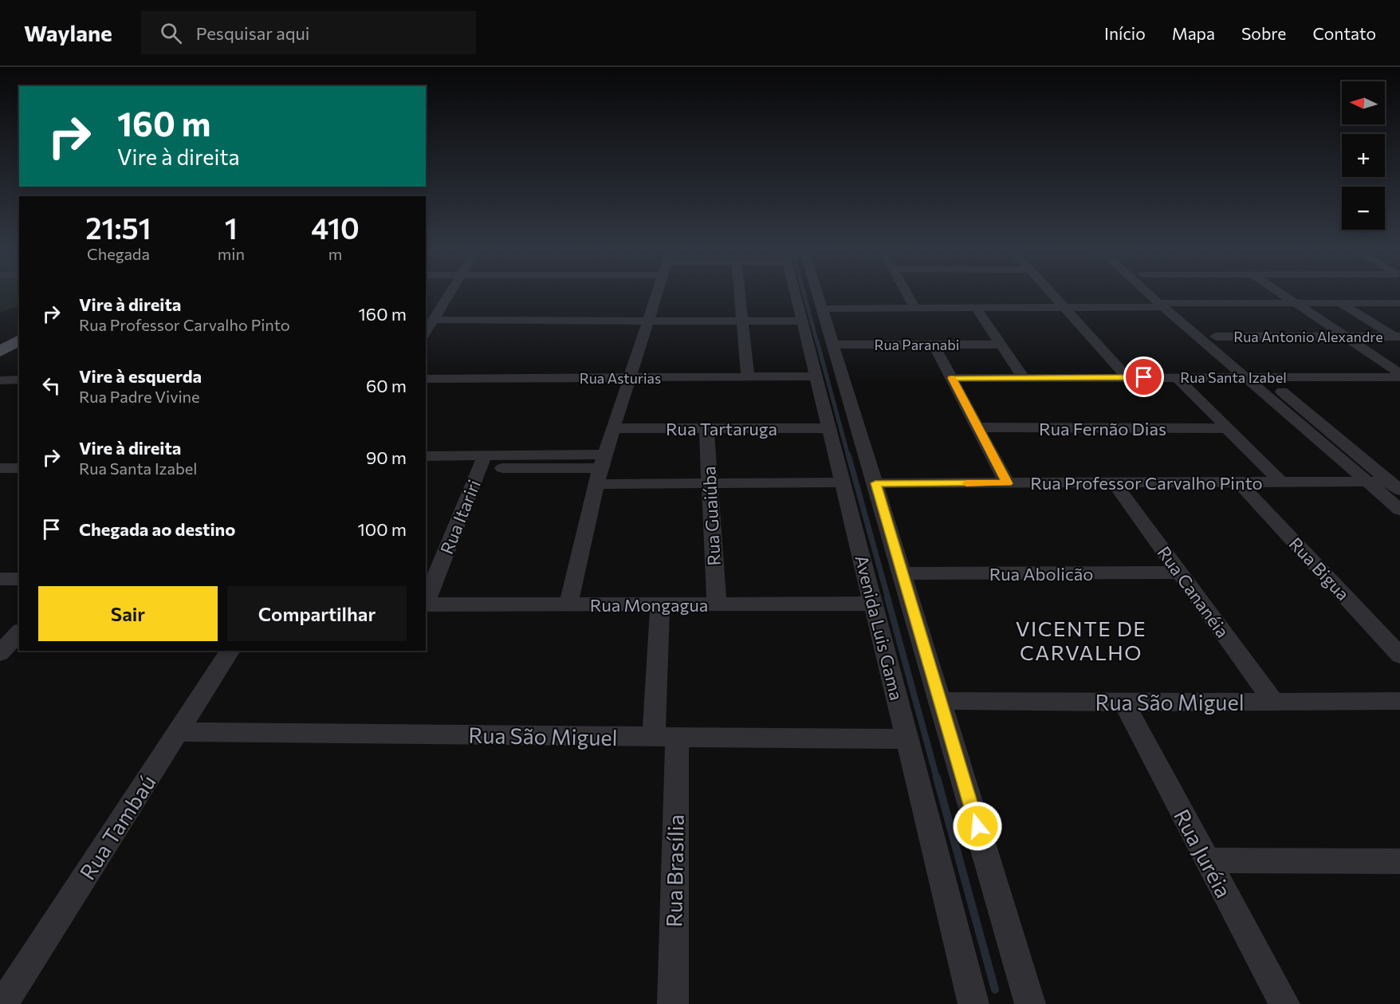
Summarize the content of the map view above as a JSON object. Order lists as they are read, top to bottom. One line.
{"streets":{"street":["Rua Antonio Alexandre","Rua Paranabi","Rua Santa Izabel","Rua Asturias","Rua Tartaruga","Rua Fernão Dias","Rua Professor Carvalho Pinto","Rua Guaiúba","Rua Itariri","Rua Bigua","Rua Abolicão","Rua Cananéia","Rua Mongagua","Avenida Luis Gama","Rua São Miguel","Rua Tambaú","Rua Juréia","Rua Brasília"]},"crossings":[["Rua Paranabi","Avenida Luis Gama"],["Rua Asturias","Avenida Luis Gama"],["Rua Tartaruga","Rua Guaiúba"],["Rua Tartaruga","Avenida Luis Gama"],["Rua Professor Carvalho Pinto","Rua Bigua"],["Rua Professor Carvalho Pinto","Rua Cananéia"],["Rua Professor Carvalho Pinto","Avenida Luis Gama"],["Rua Guaiúba","Rua Mongagua"],["Rua Abolicão","Rua Cananéia"],["Rua Abolicão","Avenida Luis Gama"],["Rua Cananéia","Rua São Miguel"],["Rua Mongagua","Avenida Luis Gama"],["Rua Mongagua","Rua Brasília"],["Avenida Luis Gama","Rua São Miguel"],["Rua São Miguel","Rua Tambaú"],["Rua São Miguel","Rua Juréia"],["Rua São Miguel","Rua Brasília"]],"districts":["VICENTE DE CARVALHO"],"north":"left","page":{"header":"Waylane","search":"Pesquisar aqui","nav":["Início","Mapa","Sobre","Contato"],"map_buttons":["+","−"],"turn":["160 m","Vire à direita"],"eta":["21:51","Chegada","1","min","410","m"],"list":[{"name":"Vire à direita","note":"Rua Professor Carvalho Pinto","value":"160 m"},{"name":"Vire à esquerda","note":"Rua Padre Vivine","value":"60 m"},{"name":"Vire à direita","note":"Rua Santa Izabel","value":"90 m"},{"name":"Chegada ao destino","value":"100 m"}],"buttons":["Sair","Compartilhar"]}}
